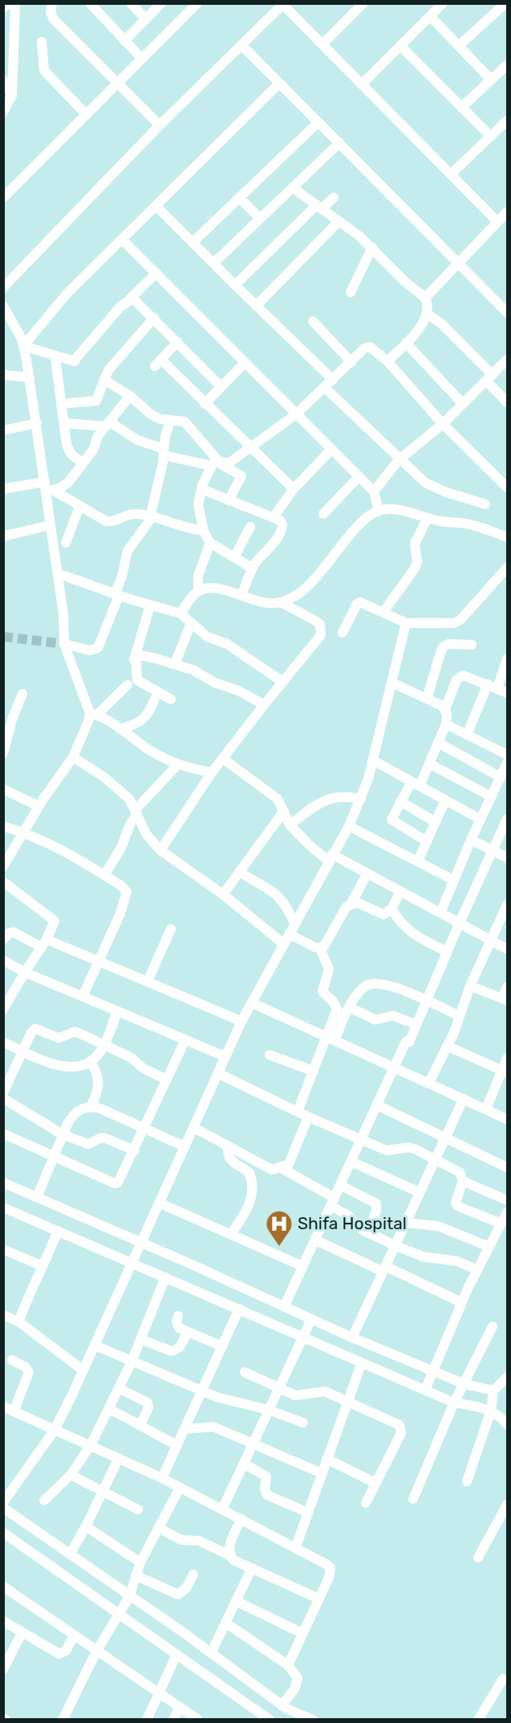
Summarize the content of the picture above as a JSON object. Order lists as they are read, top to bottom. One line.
{"places":{"hospital":["Shifa Hospital"]}}
